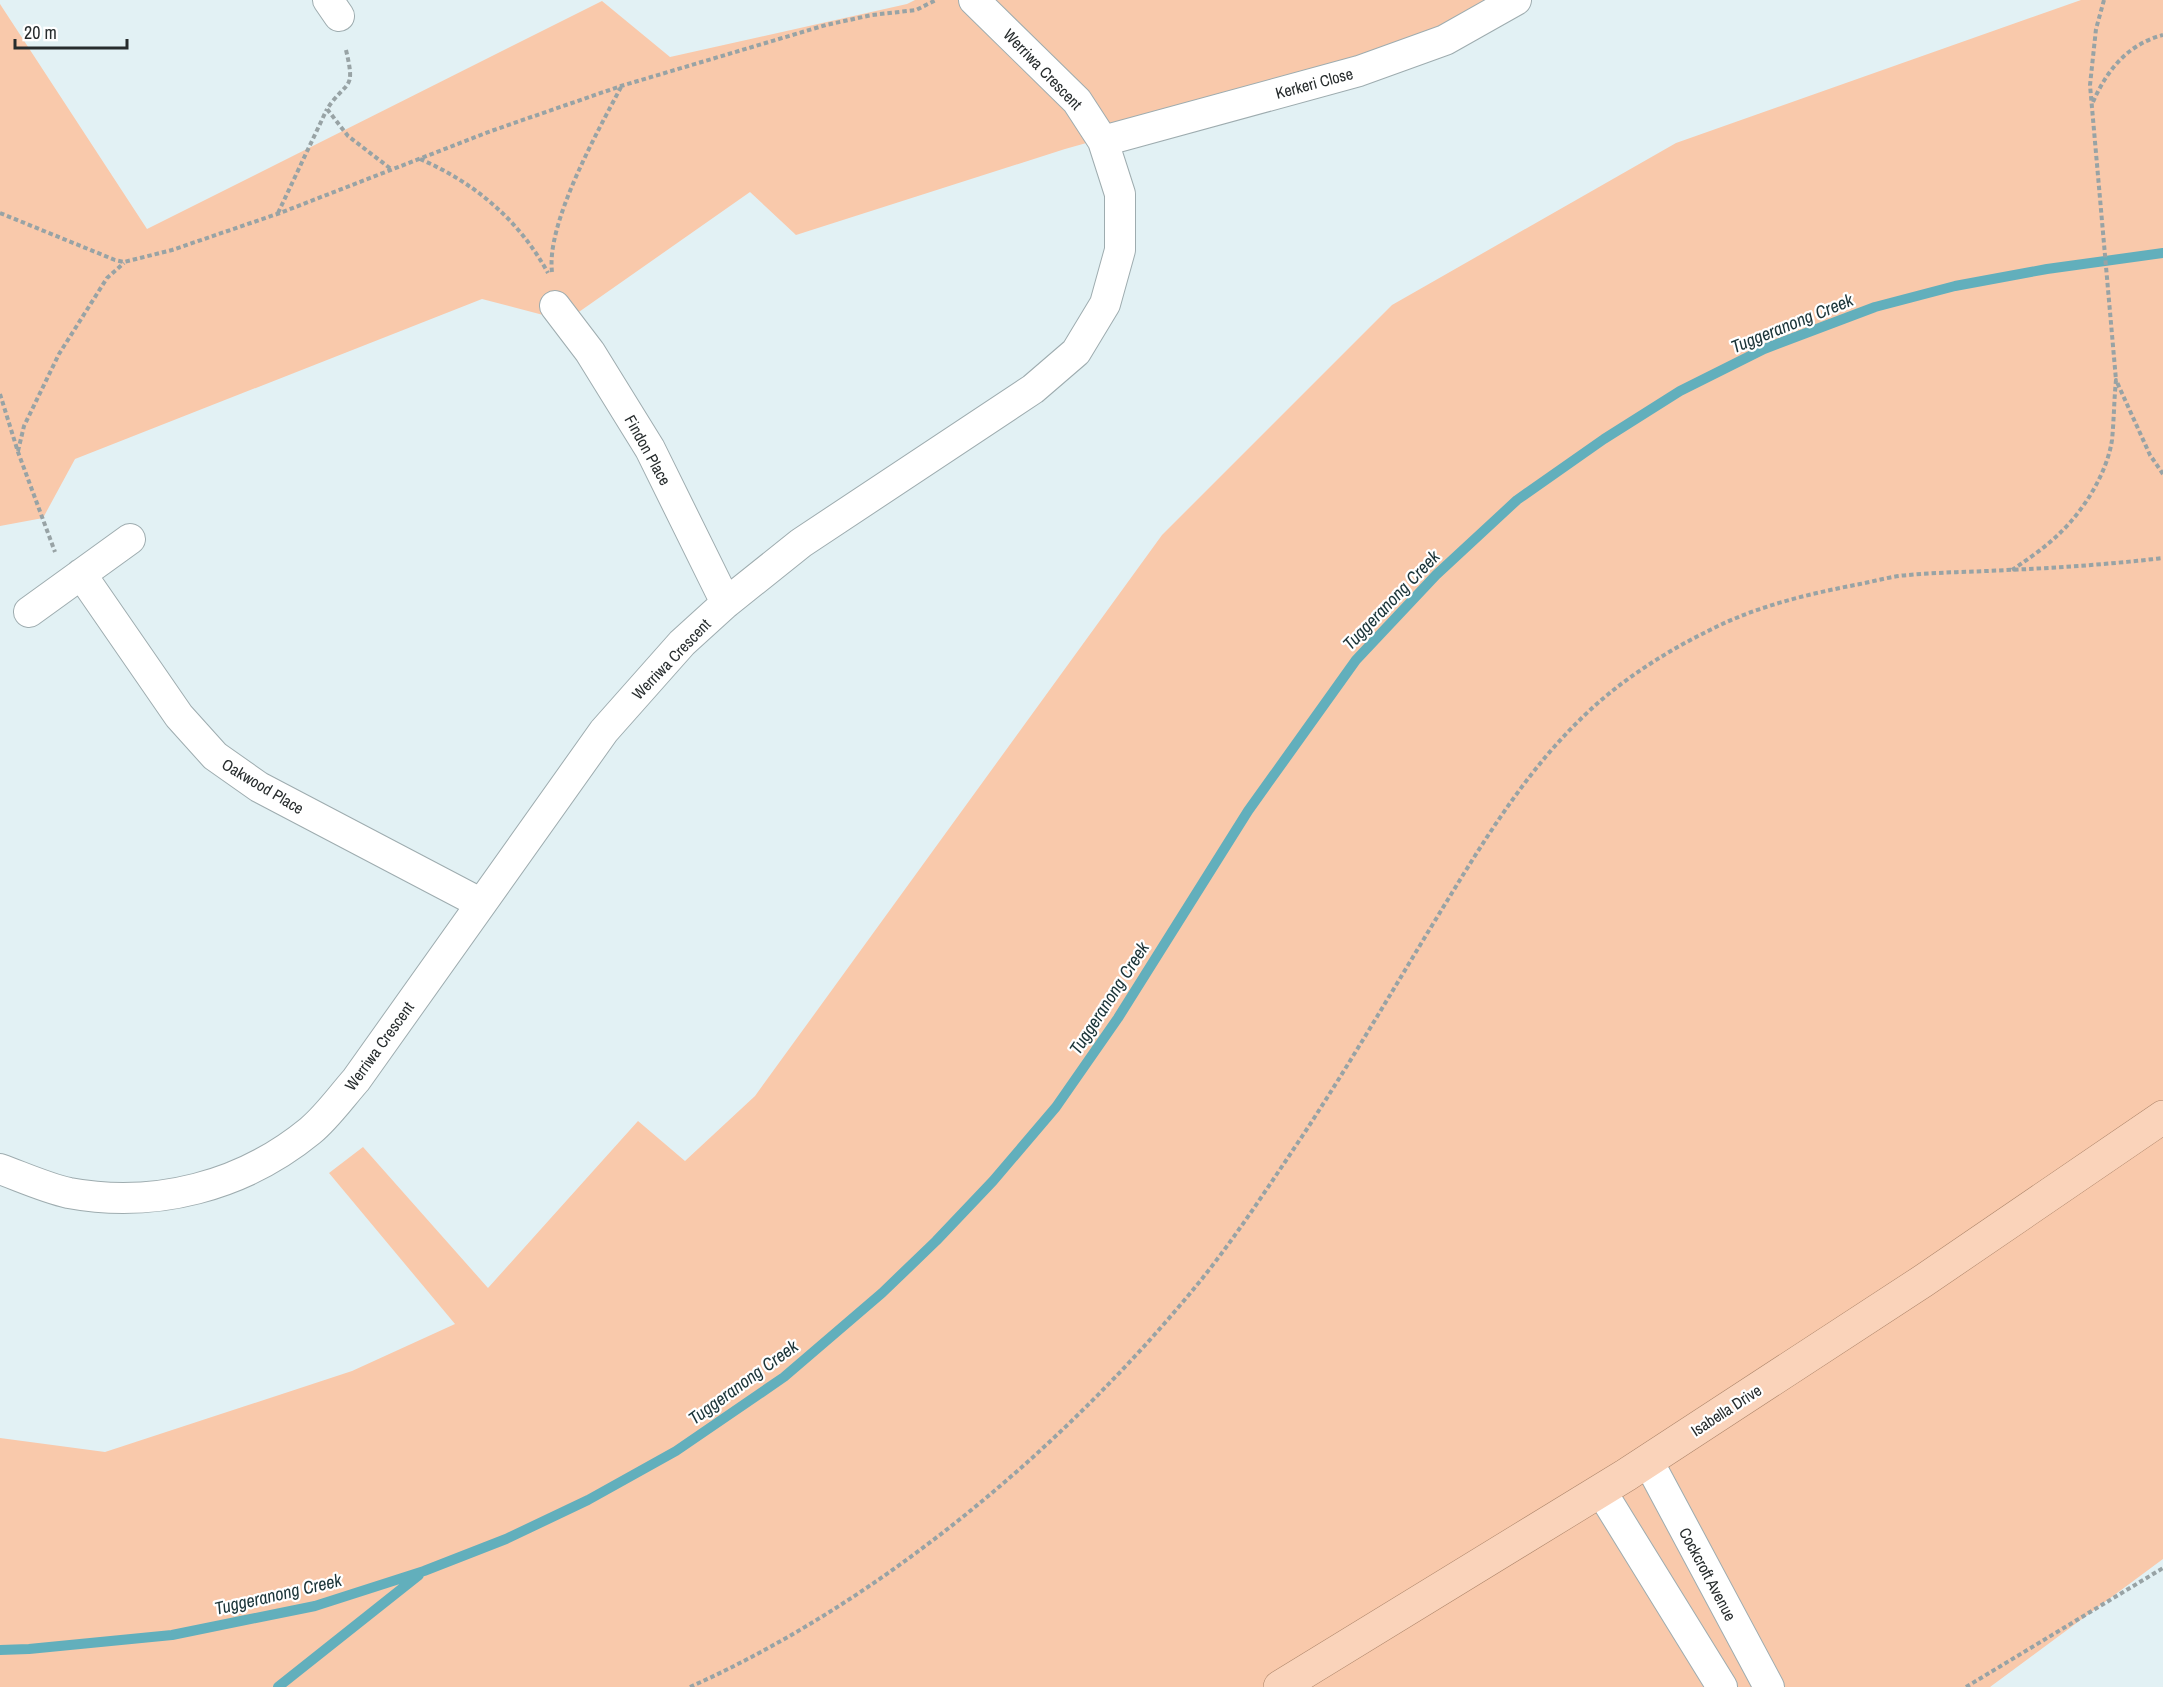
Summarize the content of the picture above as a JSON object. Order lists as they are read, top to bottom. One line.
{"streets":{"main road":["Isabella Drive"],"street":["Werriwa Crescent","Kerkeri Close","Findon Place","Oakwood Place","Cockcroft Avenue"]},"crossings":[["Werriwa Crescent","Kerkeri Close"],["Werriwa Crescent","Findon Place"],["Werriwa Crescent","Oakwood Place"],["Isabella Drive","Cockcroft Avenue"]],"water":["Tuggeranong Creek"],"scale_bar":"20 m"}
